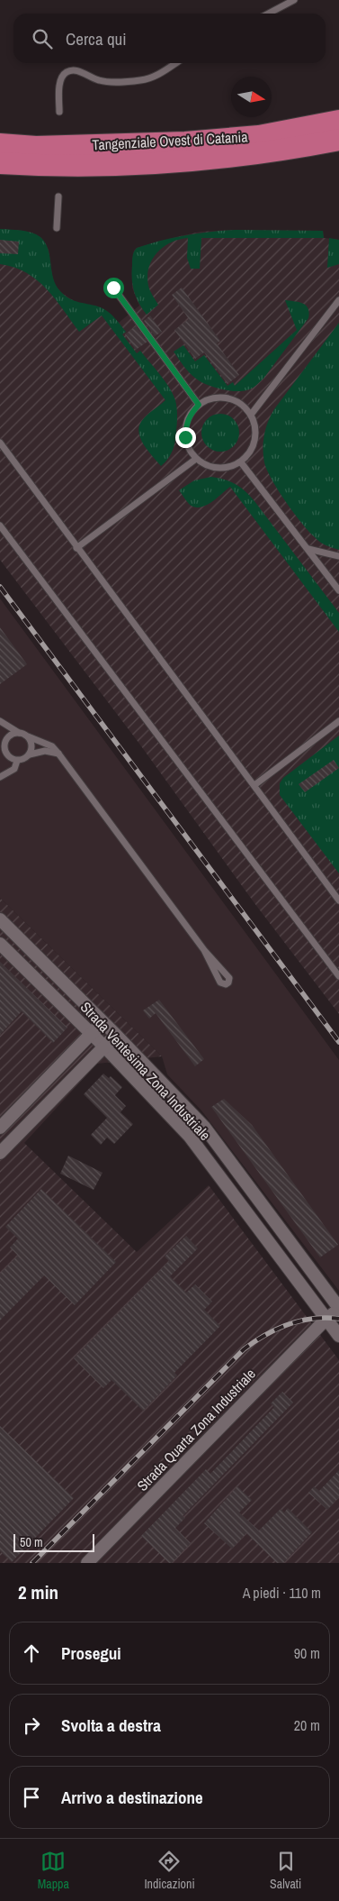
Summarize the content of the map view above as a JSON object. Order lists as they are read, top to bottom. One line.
{"streets":{"highway":["Tangenziale Ovest di Catania"],"street":["Strada Ventesima Zona Industriale","Strada Quarta Zona Industriale"]},"crossings":[["Strada Ventesima Zona Industriale","Strada Quarta Zona Industriale"]],"scale_bar":"50 m","north":"right","page":{"search":"Cerca qui","scale":"50 m","heading":["2 min","A piedi · 110 m"],"list":[["Prosegui","90 m"],["Svolta a destra","20 m"],"Arrivo a destinazione"],"nav":["Mappa","Indicazioni","Salvati"]}}
